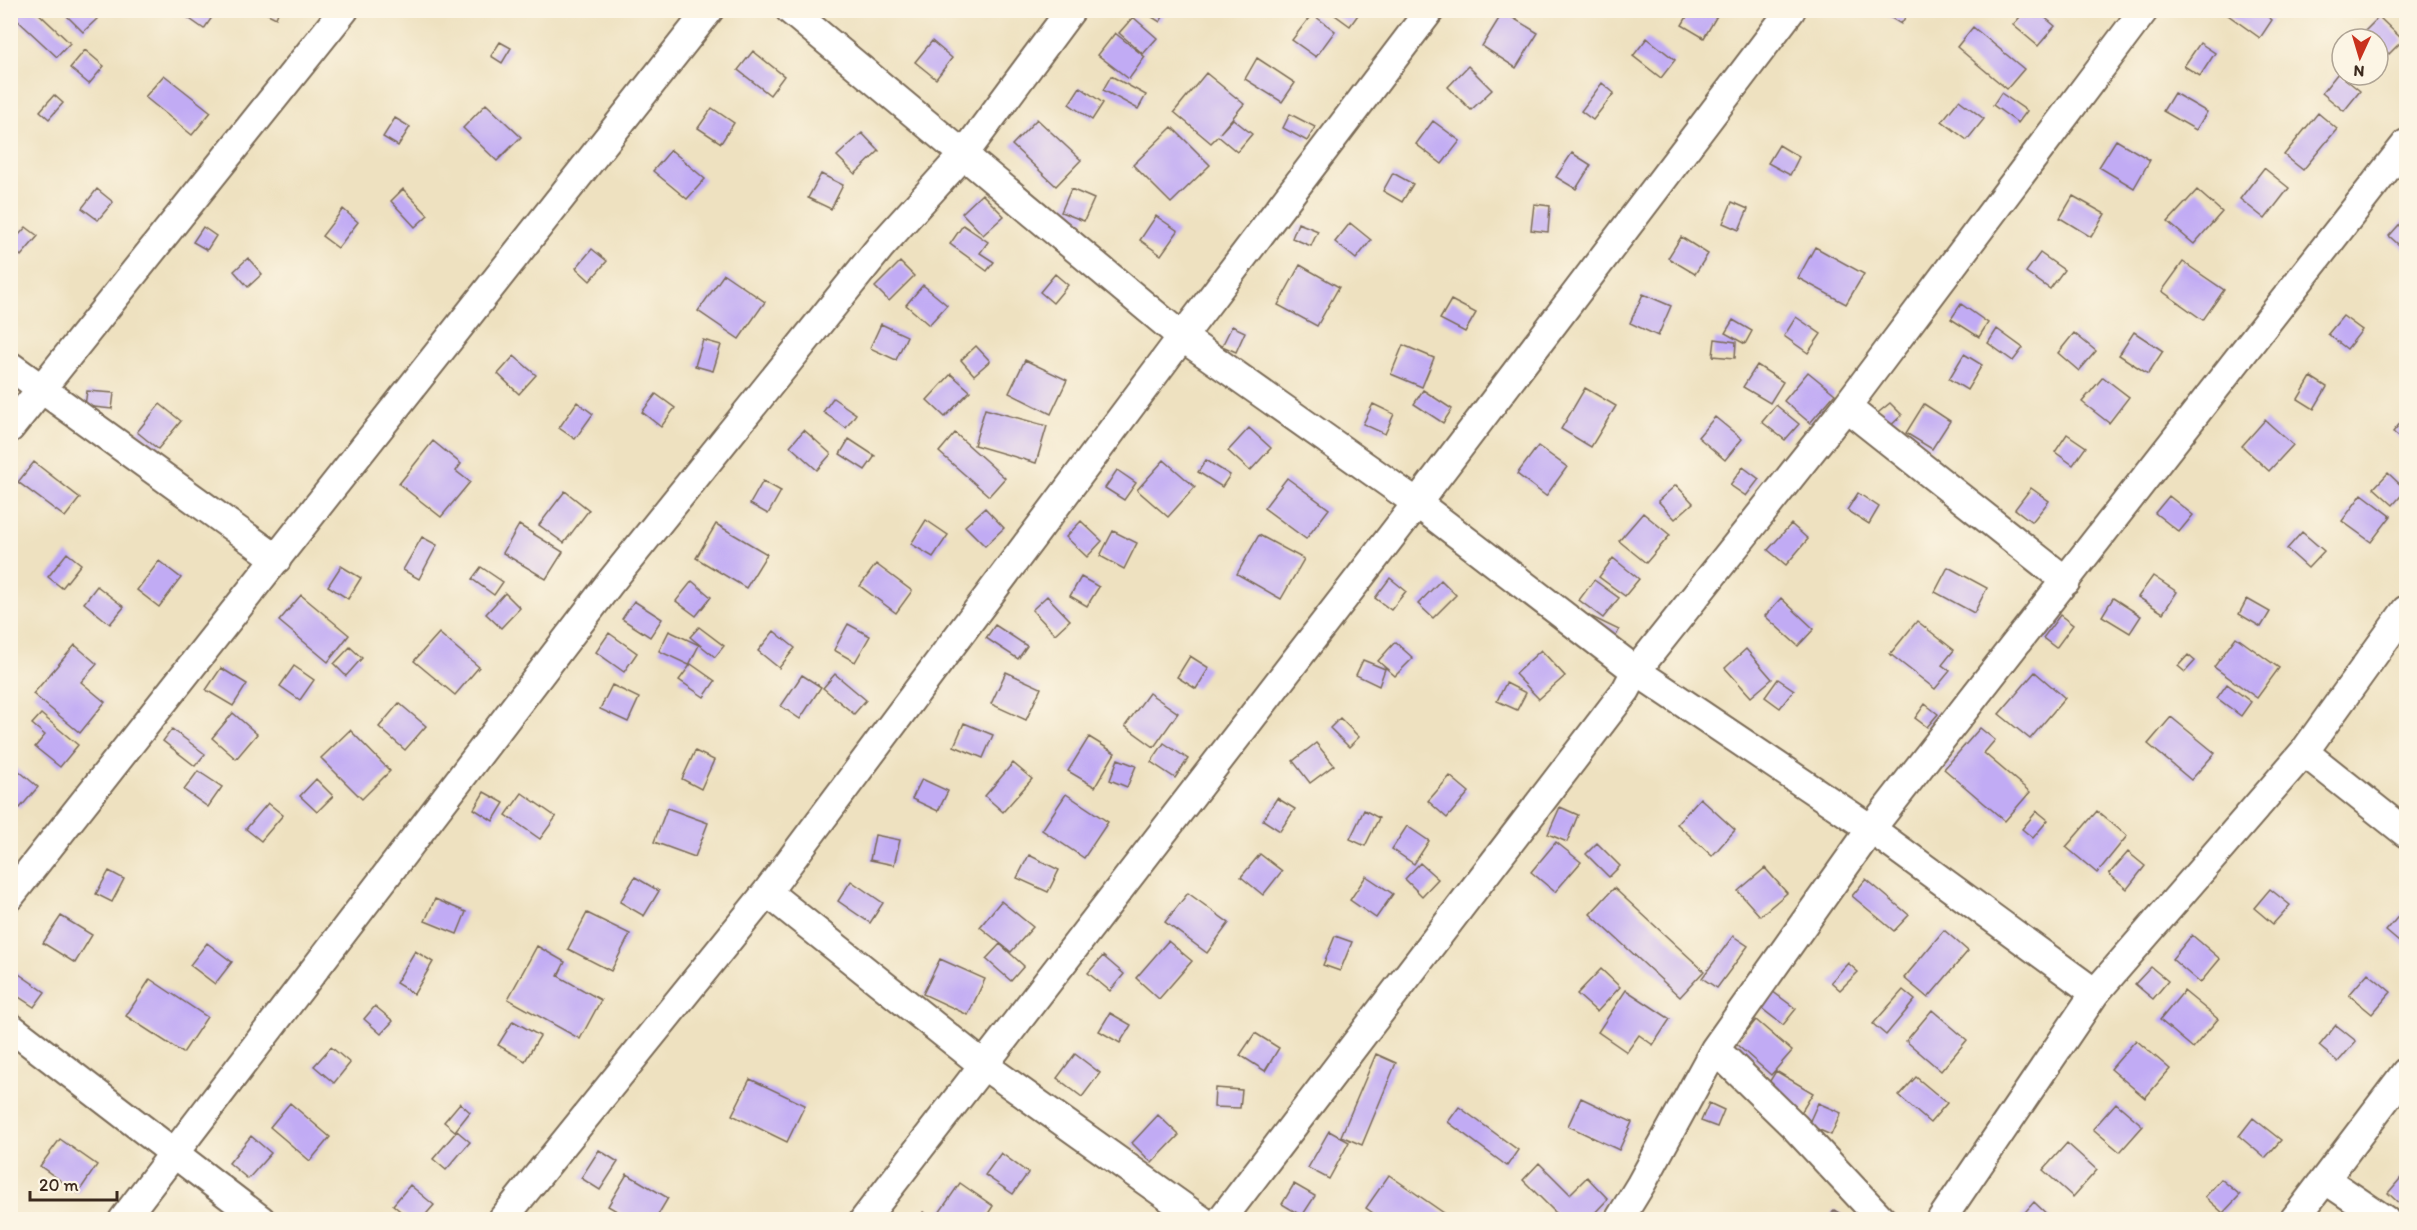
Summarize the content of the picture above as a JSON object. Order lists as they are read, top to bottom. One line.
{"scale_bar":"20 m","north":"bottom"}
